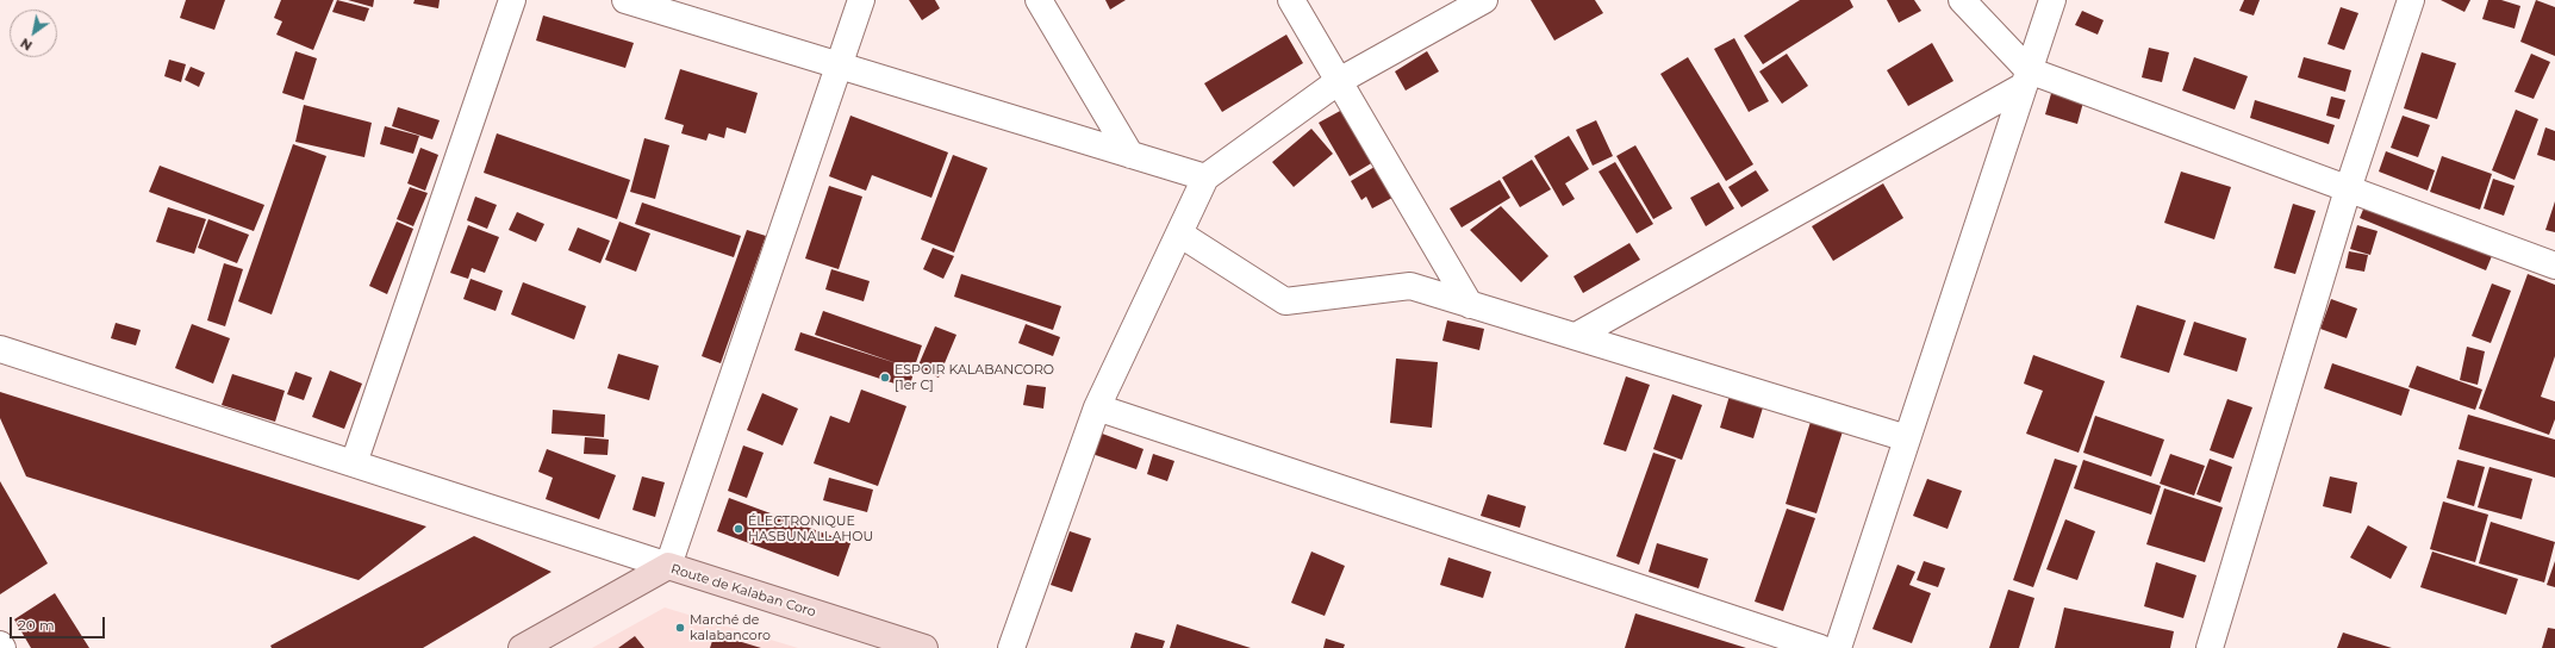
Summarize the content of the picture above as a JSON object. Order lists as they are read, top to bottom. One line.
{"streets":{"main road":["Route de Kalaban Coro"]},"places":["ESPOIR KALABANCORO [1er C]","ÉLECTRONIQUE HASBUNALLAHOU","Marché de kalabancoro"],"scale_bar":"20 m","north":"bottom left"}
